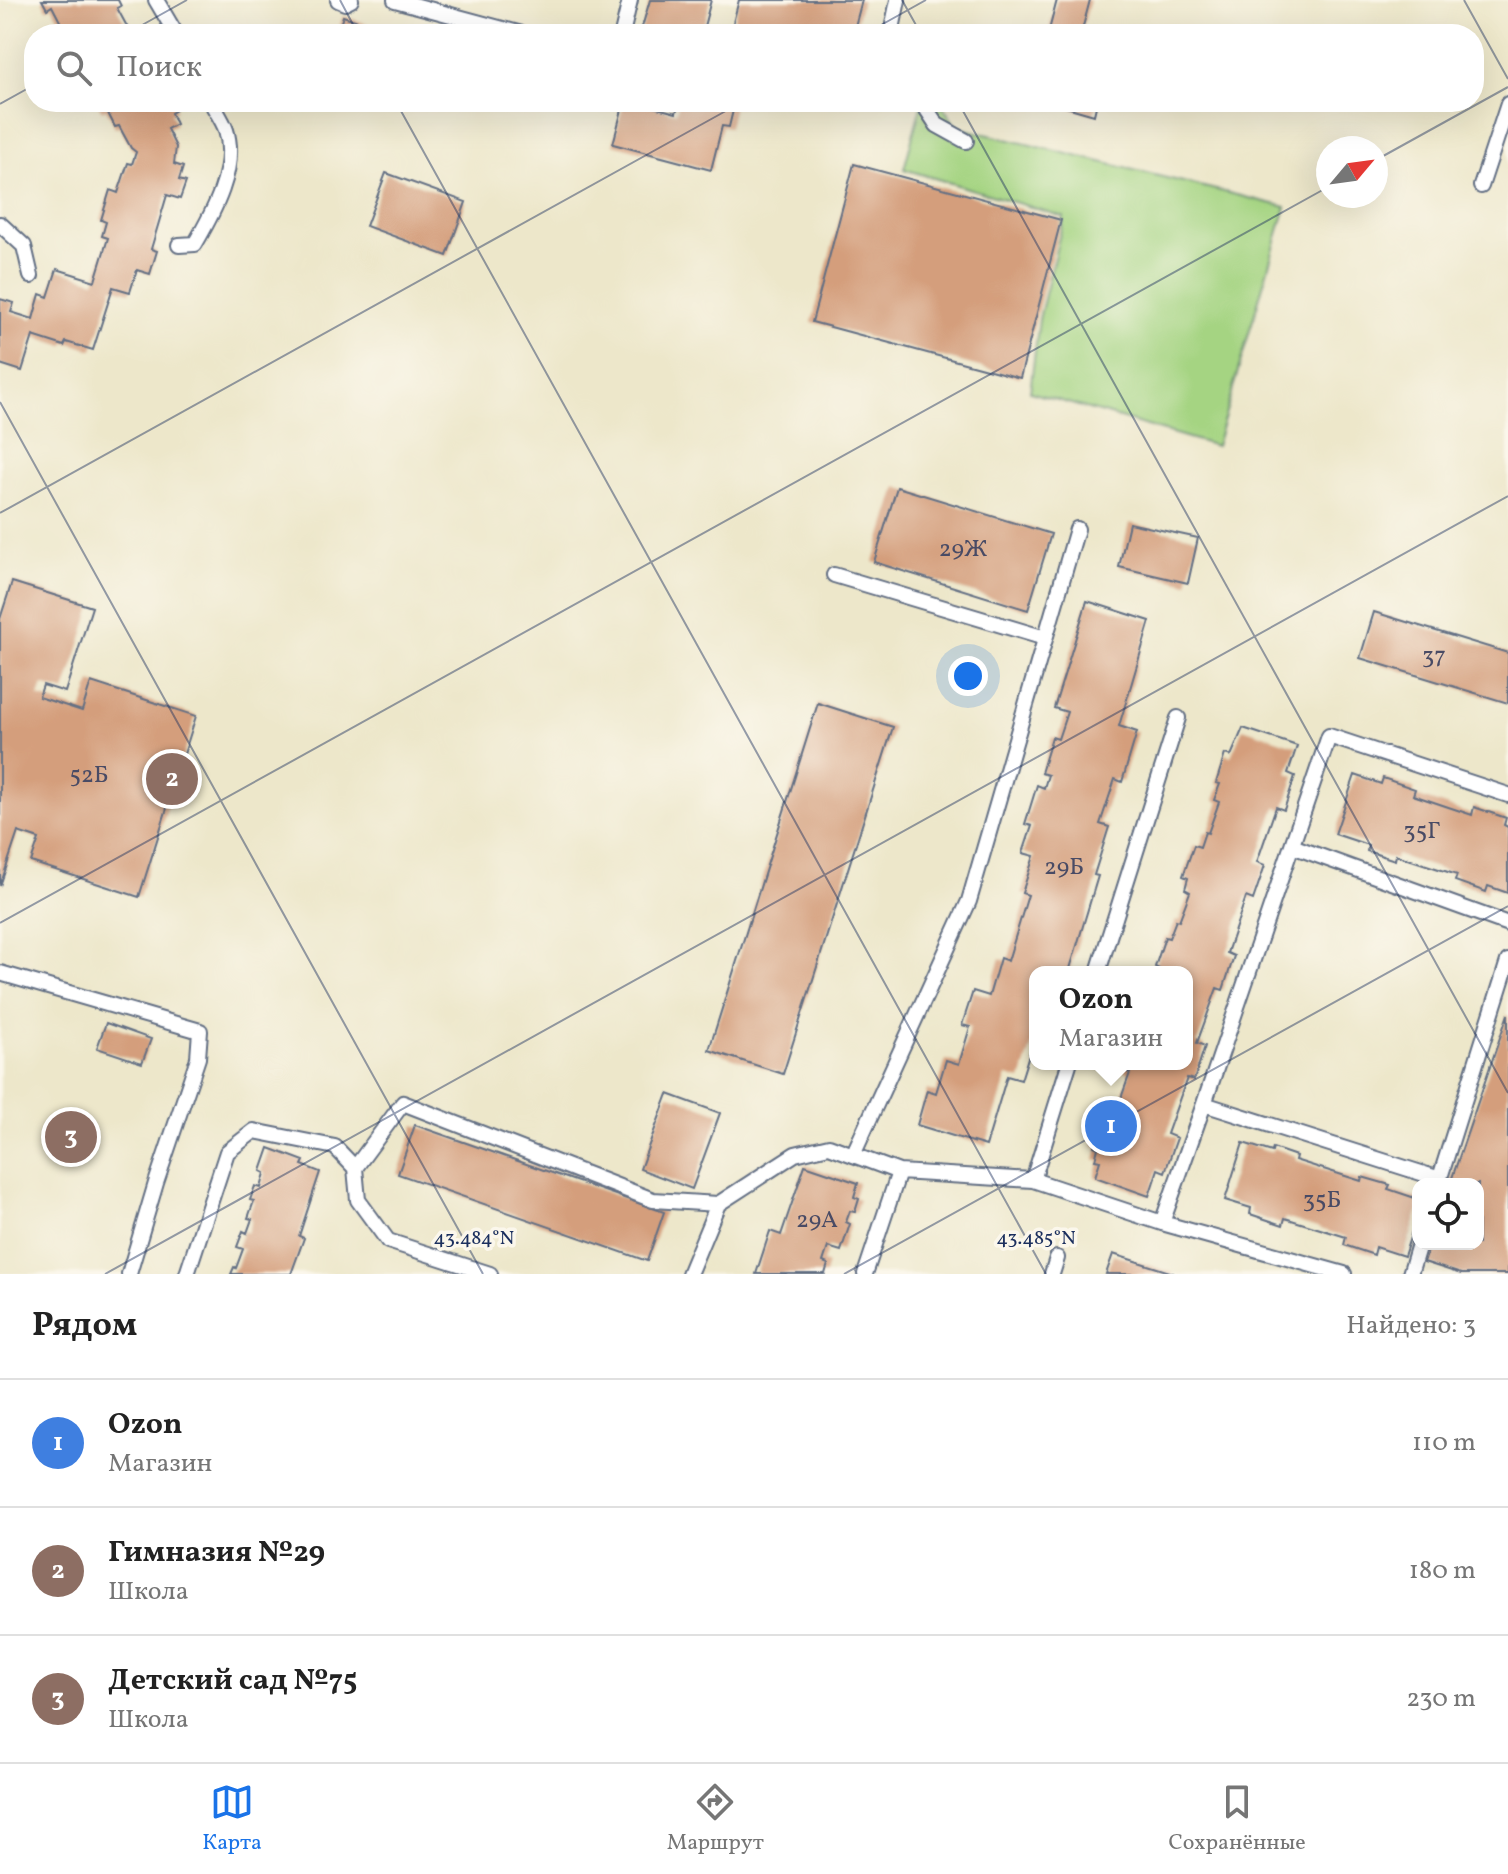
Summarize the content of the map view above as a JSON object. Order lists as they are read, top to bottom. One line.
{"house_numbers":["29Ж","37","52Б","35Г","29Б","35Б","29А"],"north":"top right","page":{"search":"Поиск","pins":["2","1","3"],"popup":["Ozon","Магазин"],"heading":["Рядом","Найдено: 3"],"list":[{"mark":"1","name":"Ozon","note":"Магазин","value":"110 m"},{"mark":"2","name":"Гимназия №29","note":"Школа","value":"180 m"},{"mark":"3","name":"Детский сад №75","note":"Школа","value":"230 m"}],"nav":["Карта","Маршрут","Сохранённые"]},"coordinates":["43.484°N","43.485°N"]}
